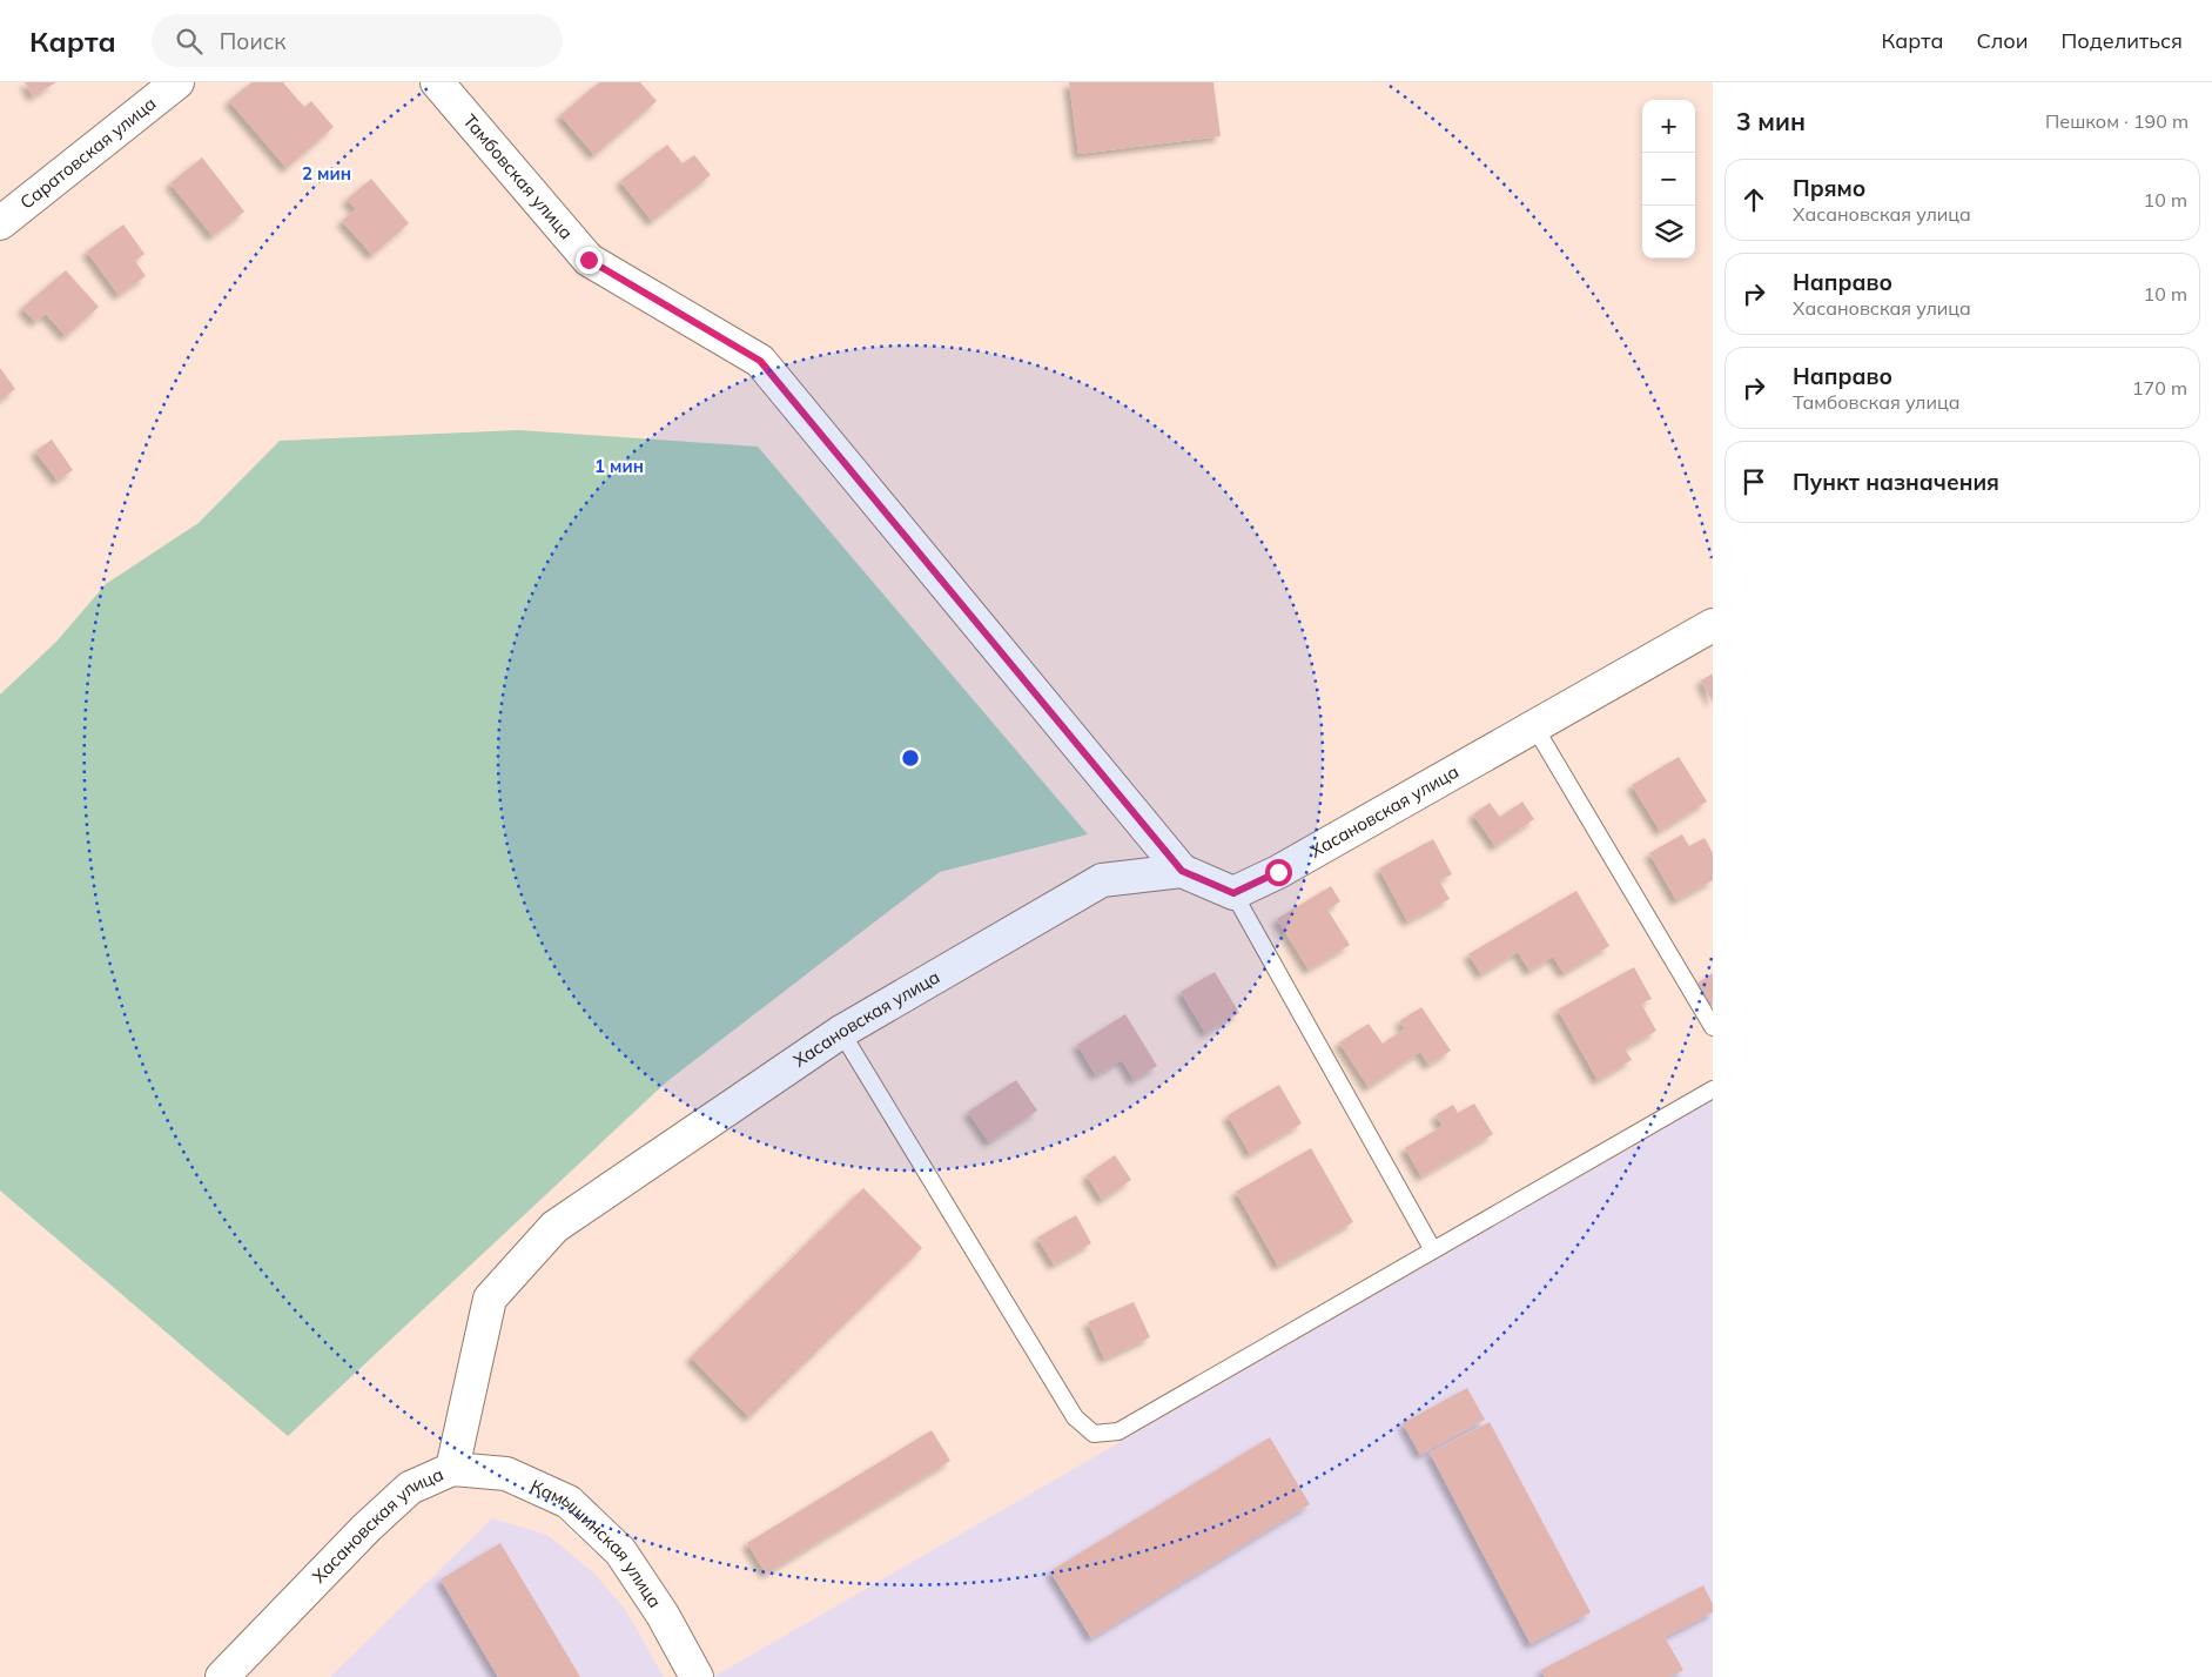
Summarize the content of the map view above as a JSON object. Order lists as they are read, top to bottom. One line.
{"streets":{"street":["Саратовская улица","Тамбовская улица","Хасановская улица","Камышинская улица"]},"crossings":[["Тамбовская улица","Хасановская улица"],["Хасановская улица","Камышинская улица"]],"page":{"header":"Карта","search":"Поиск","nav":["Карта","Слои","Поделиться"],"heading":["3 мин","Пешком · 190 m"],"map_buttons":["+","−"],"list":[["Прямо","Хасановская улица","10 m"],["Направо","Хасановская улица","10 m"],["Направо","Тамбовская улица","170 m"],"Пункт назначения"]},"rings":["2 мин","1 мин"]}
